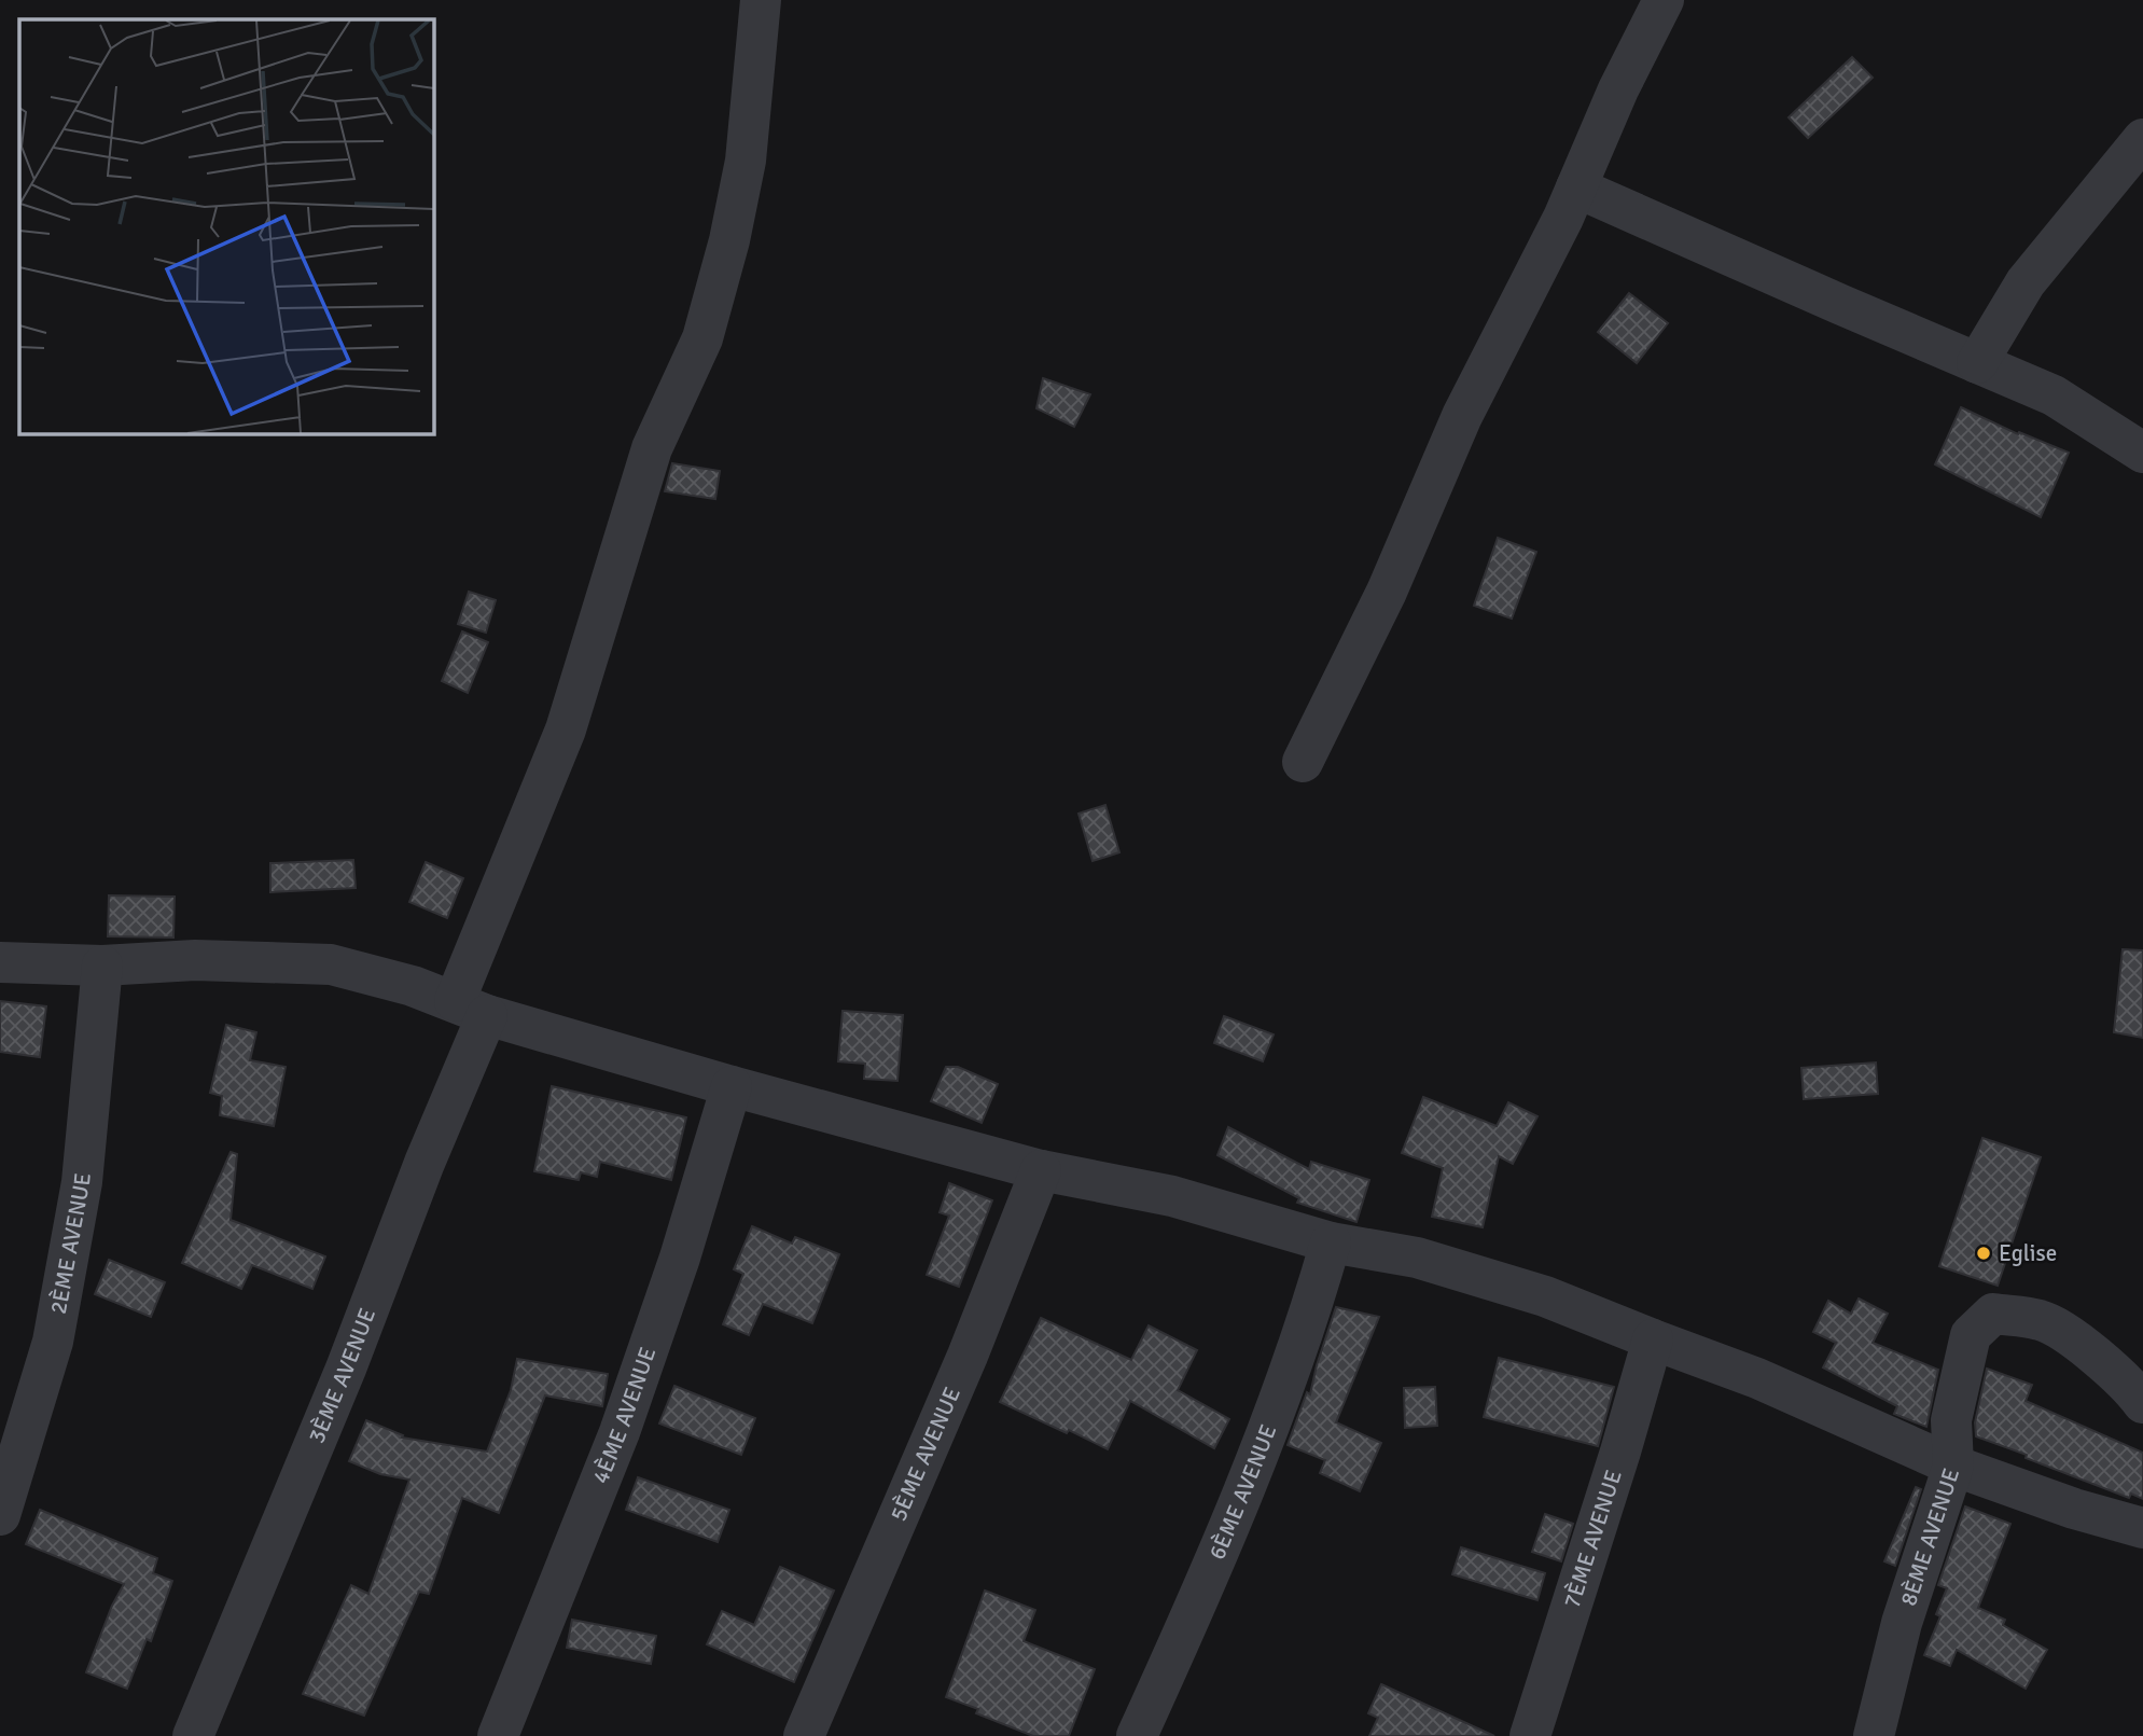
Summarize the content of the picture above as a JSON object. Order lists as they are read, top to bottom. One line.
{"streets":{"street":["2ÈME AVENUE","3ÈME AVENUE","4ÈME AVENUE","5ÈME AVENUE","6ÈME AVENUE","8ÈME AVENUE","7ÈME AVENUE"]},"places":["Eglise"]}
